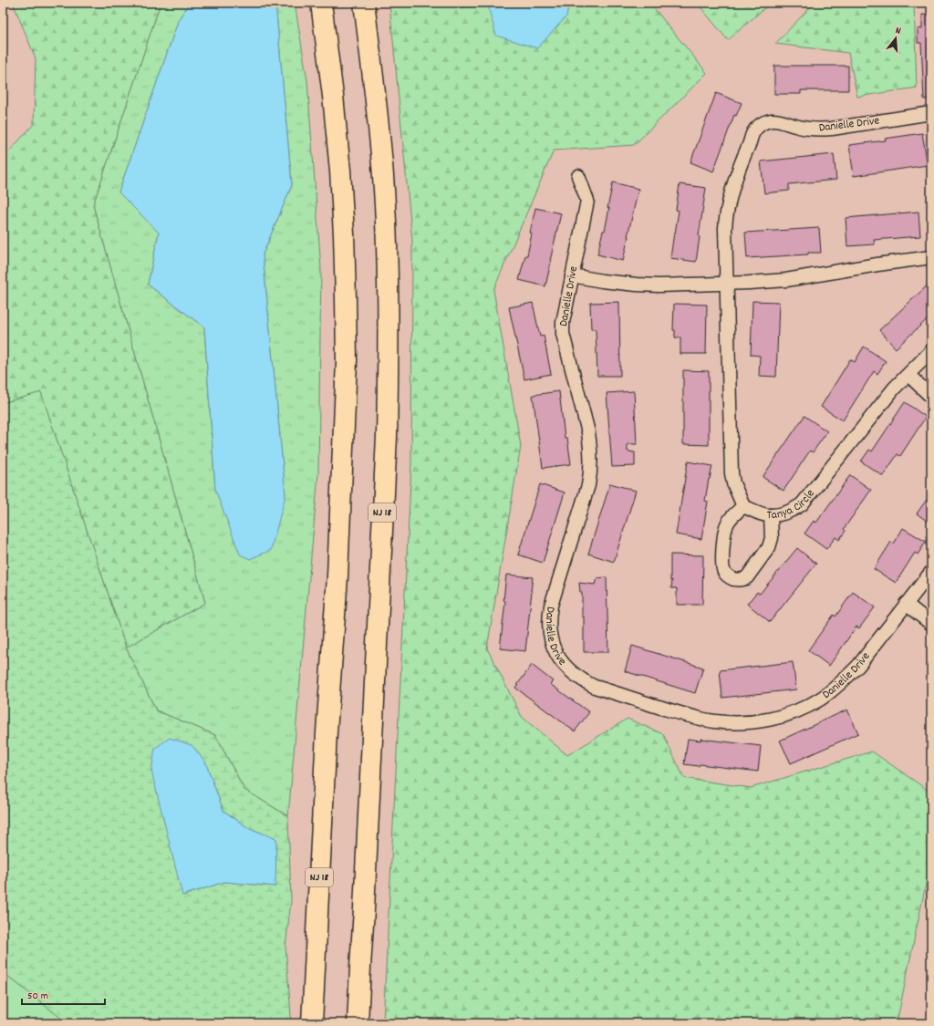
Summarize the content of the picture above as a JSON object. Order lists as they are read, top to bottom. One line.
{"streets":{"highway":["NJ 18"],"street":["Danielle Drive","Tanya Circle"]},"crossings":[["Danielle Drive","Tanya Circle"]],"scale_bar":"50 m","north":"top"}
